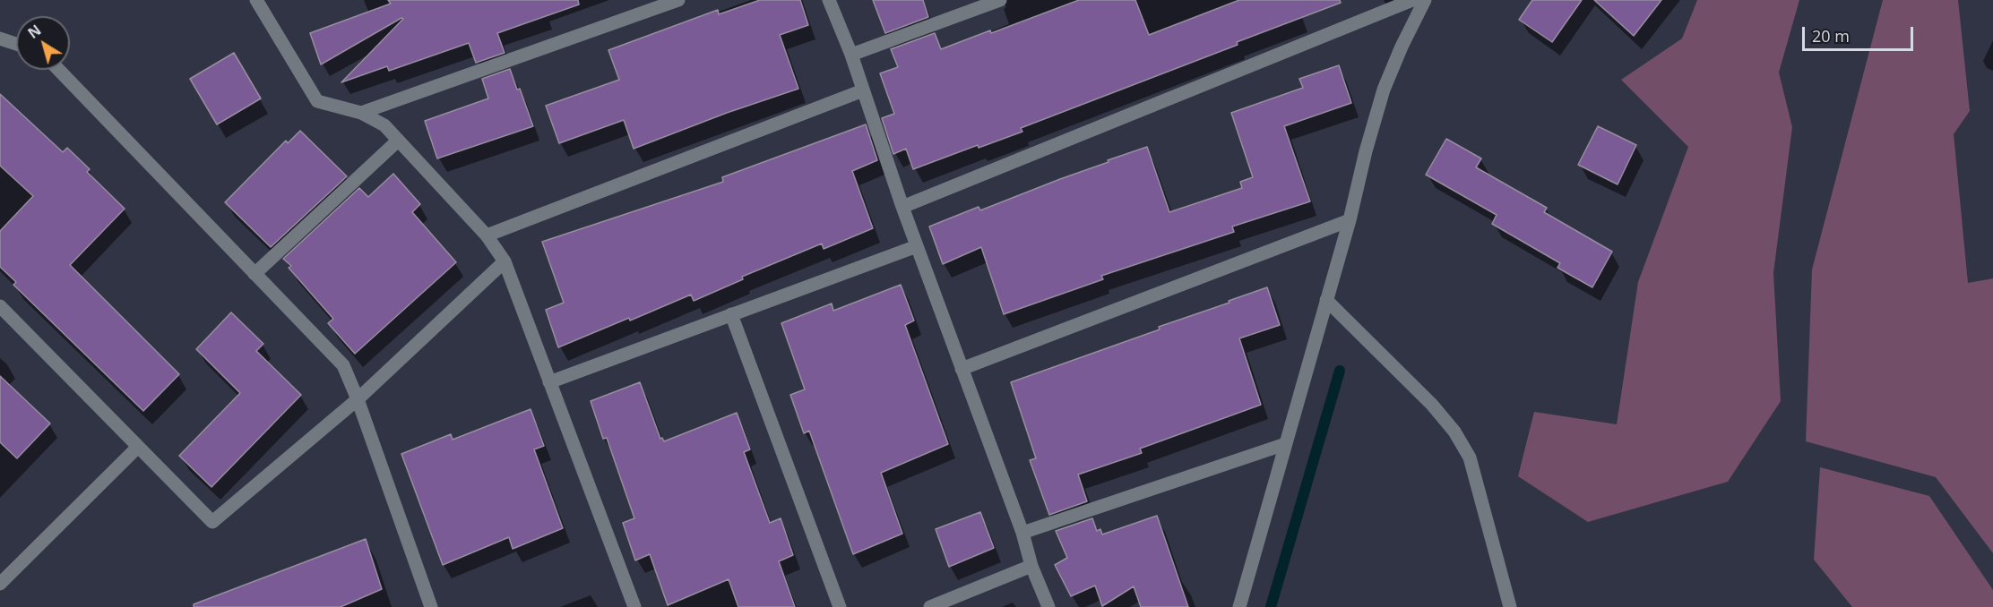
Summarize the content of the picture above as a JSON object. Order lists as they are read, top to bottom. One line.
{"scale_bar":"20 m","north":"top left"}
